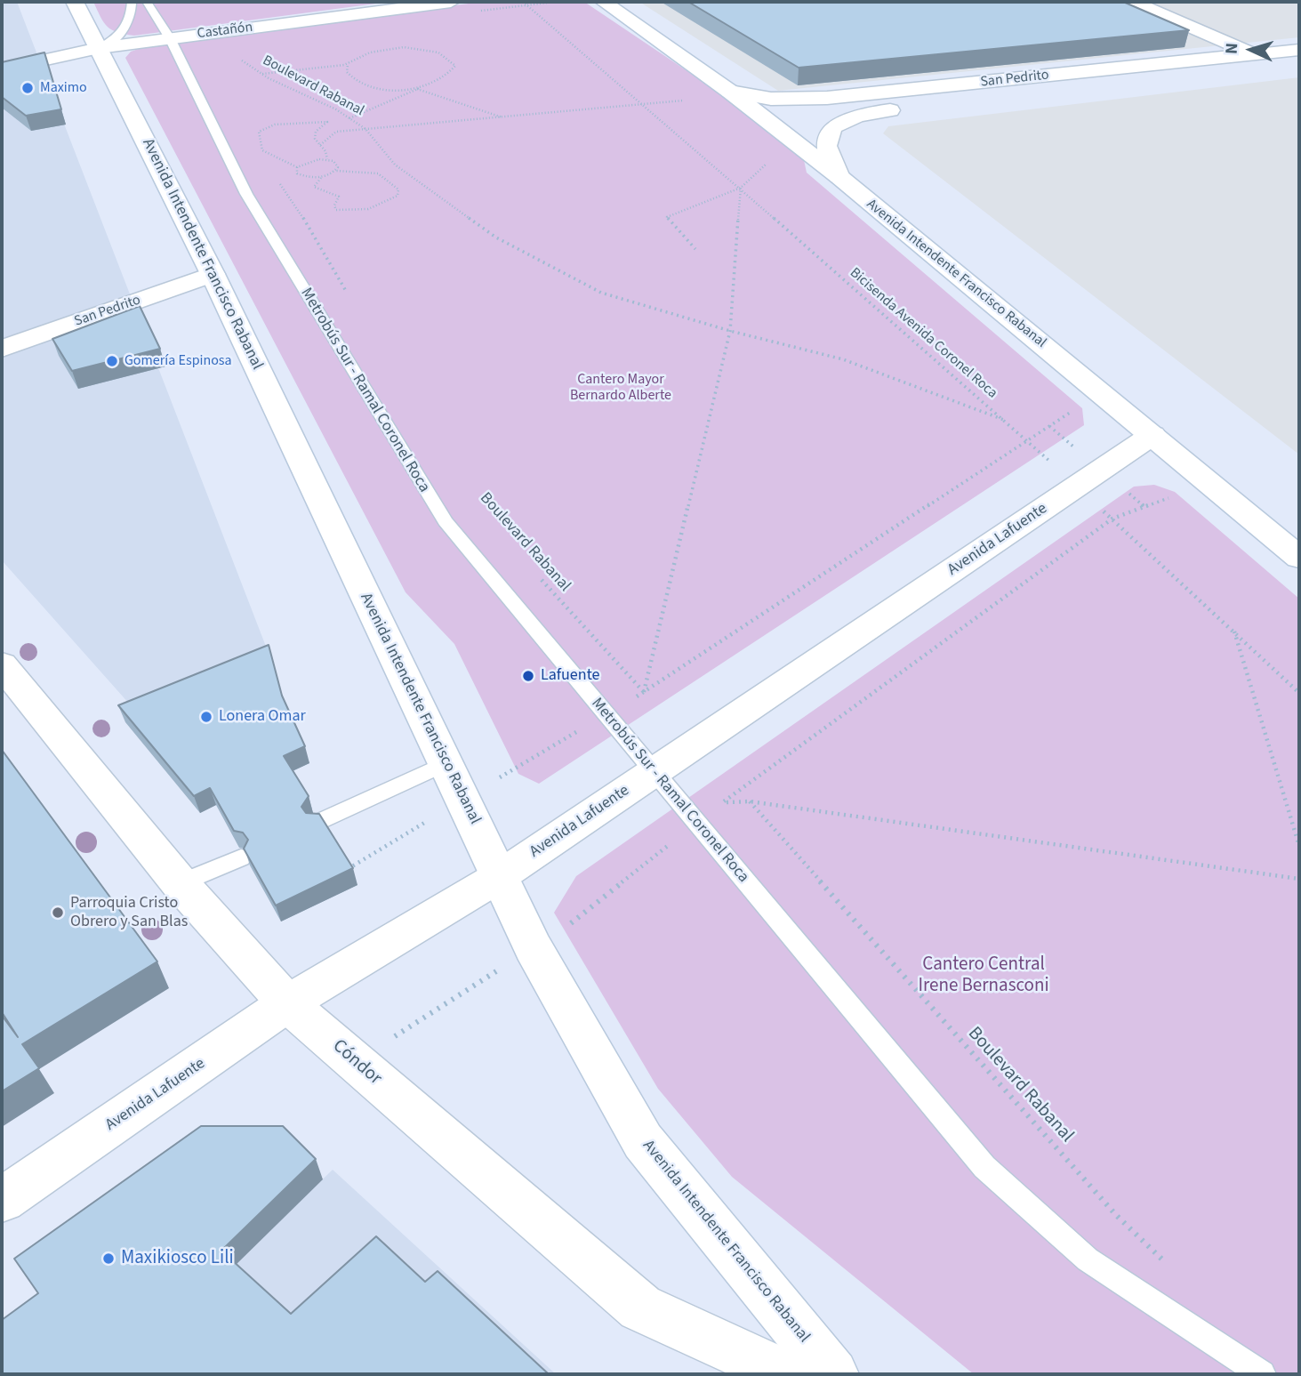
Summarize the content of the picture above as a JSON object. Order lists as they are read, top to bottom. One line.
{"streets":{"street":["Castañón","San Pedrito","Avenida Intendente Francisco Rabanal","Avenida Lafuente","Cóndor"],"lane":["Metrobús Sur - Ramal Coronel Roca"],"path":["Boulevard Rabanal","Bicisenda Avenida Coronel Roca"]},"crossings":[["Castañón","Avenida Intendente Francisco Rabanal"],["Castañón","Metrobús Sur - Ramal Coronel Roca"],["San Pedrito","Avenida Intendente Francisco Rabanal"],["Boulevard Rabanal","Bicisenda Avenida Coronel Roca"],["Avenida Intendente Francisco Rabanal","Avenida Lafuente"],["Bicisenda Avenida Coronel Roca","Avenida Lafuente"],["Metrobús Sur - Ramal Coronel Roca","Avenida Lafuente"],["Avenida Lafuente","Cóndor"]],"parks":["Cantero Mayor Bernardo Alberte","Cantero Central Irene Bernasconi"],"places":["Maximo","Gomería Espinosa","Lafuente","Lonera Omar","Parroquia Cristo Obrero y San Blas","Maxikiosco Lili"],"north":"left"}
